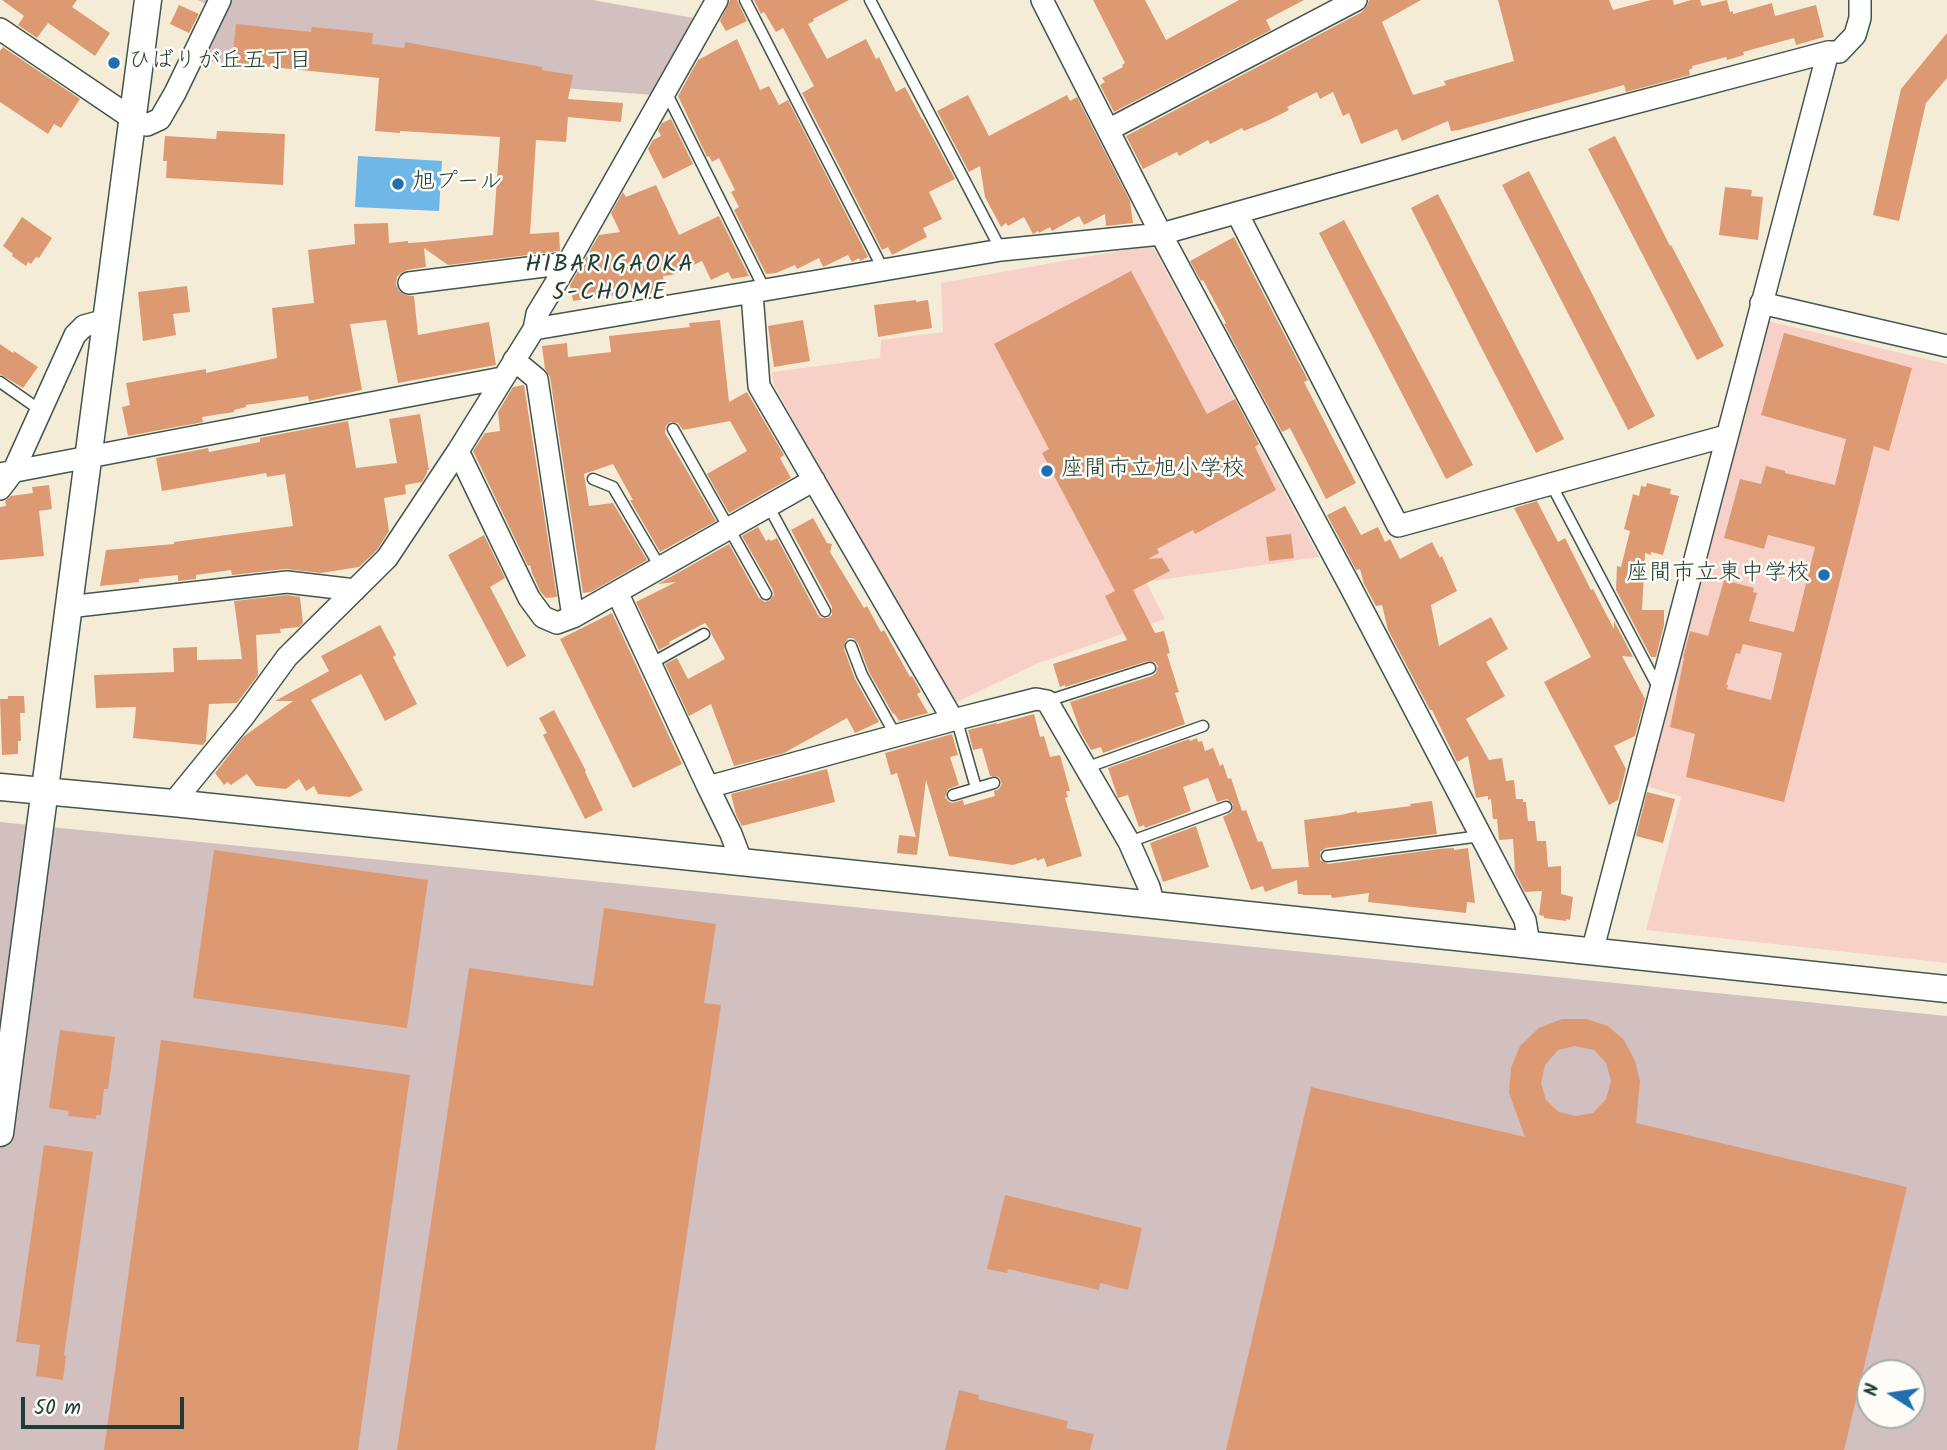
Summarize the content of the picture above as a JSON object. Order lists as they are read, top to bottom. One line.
{"districts":["HIBARIGAOKA 5-CHOME"],"places":["ひばりが丘五丁目","旭プール","座間市立旭小学校","座間市立東中学校"],"scale_bar":"50 m","north":"left"}
